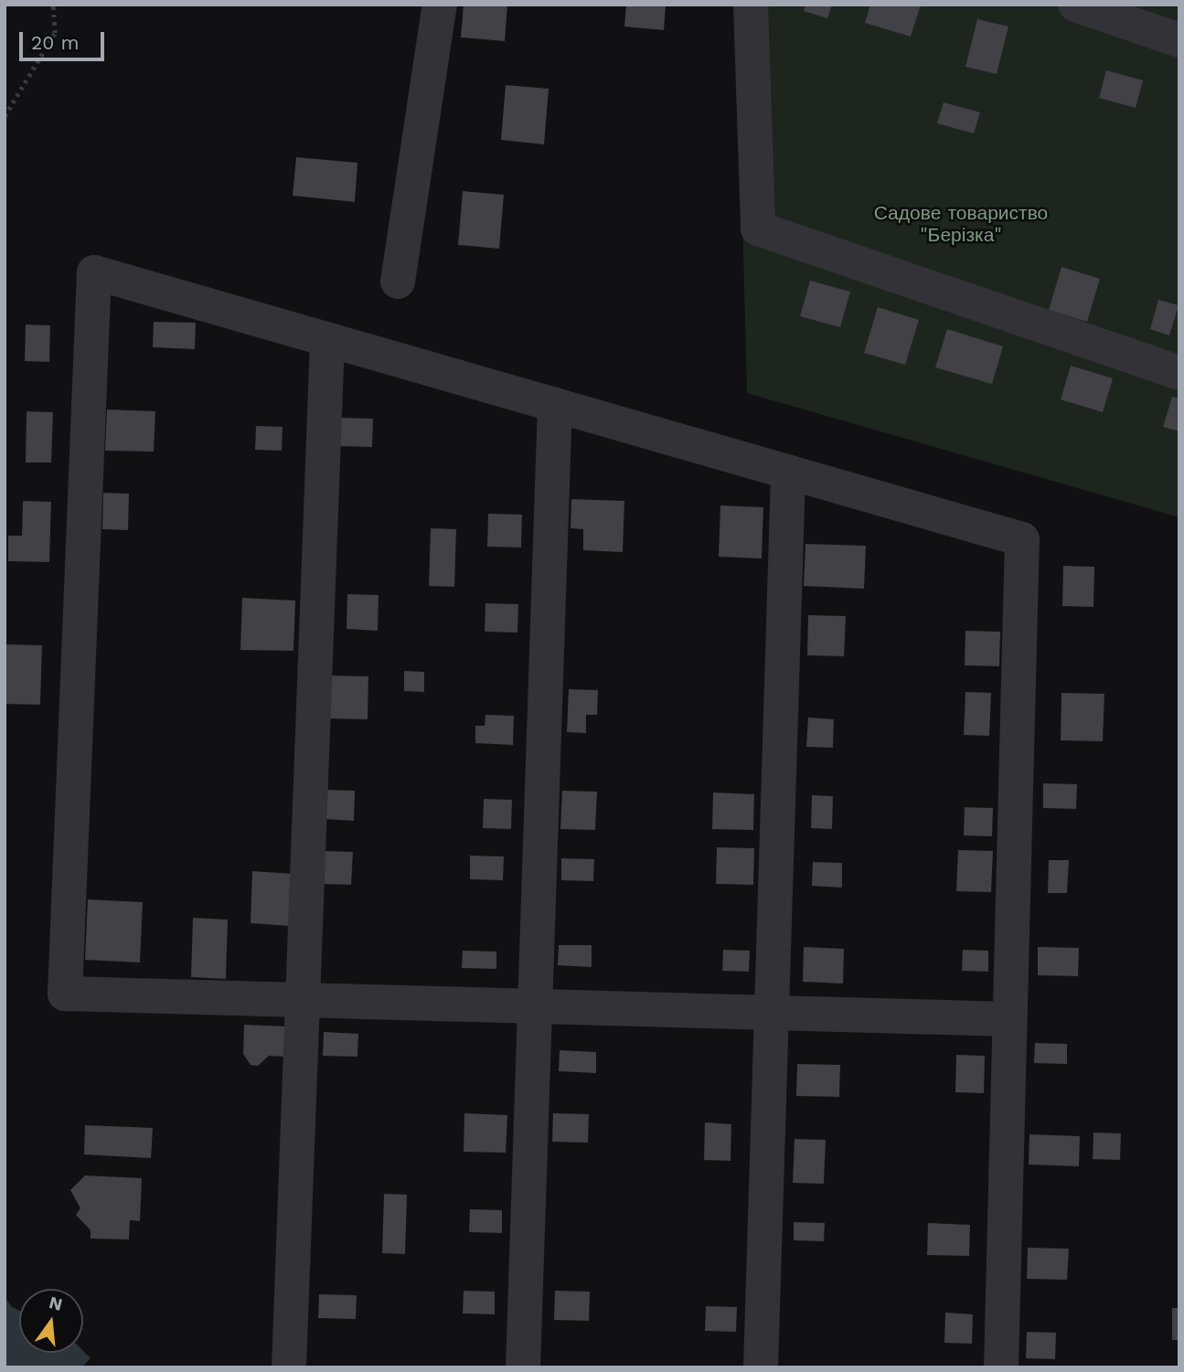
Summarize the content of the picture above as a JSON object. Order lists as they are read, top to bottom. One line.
{"parks":["Садове товариство \"Берізка\""],"scale_bar":"20 m","north":"top"}
